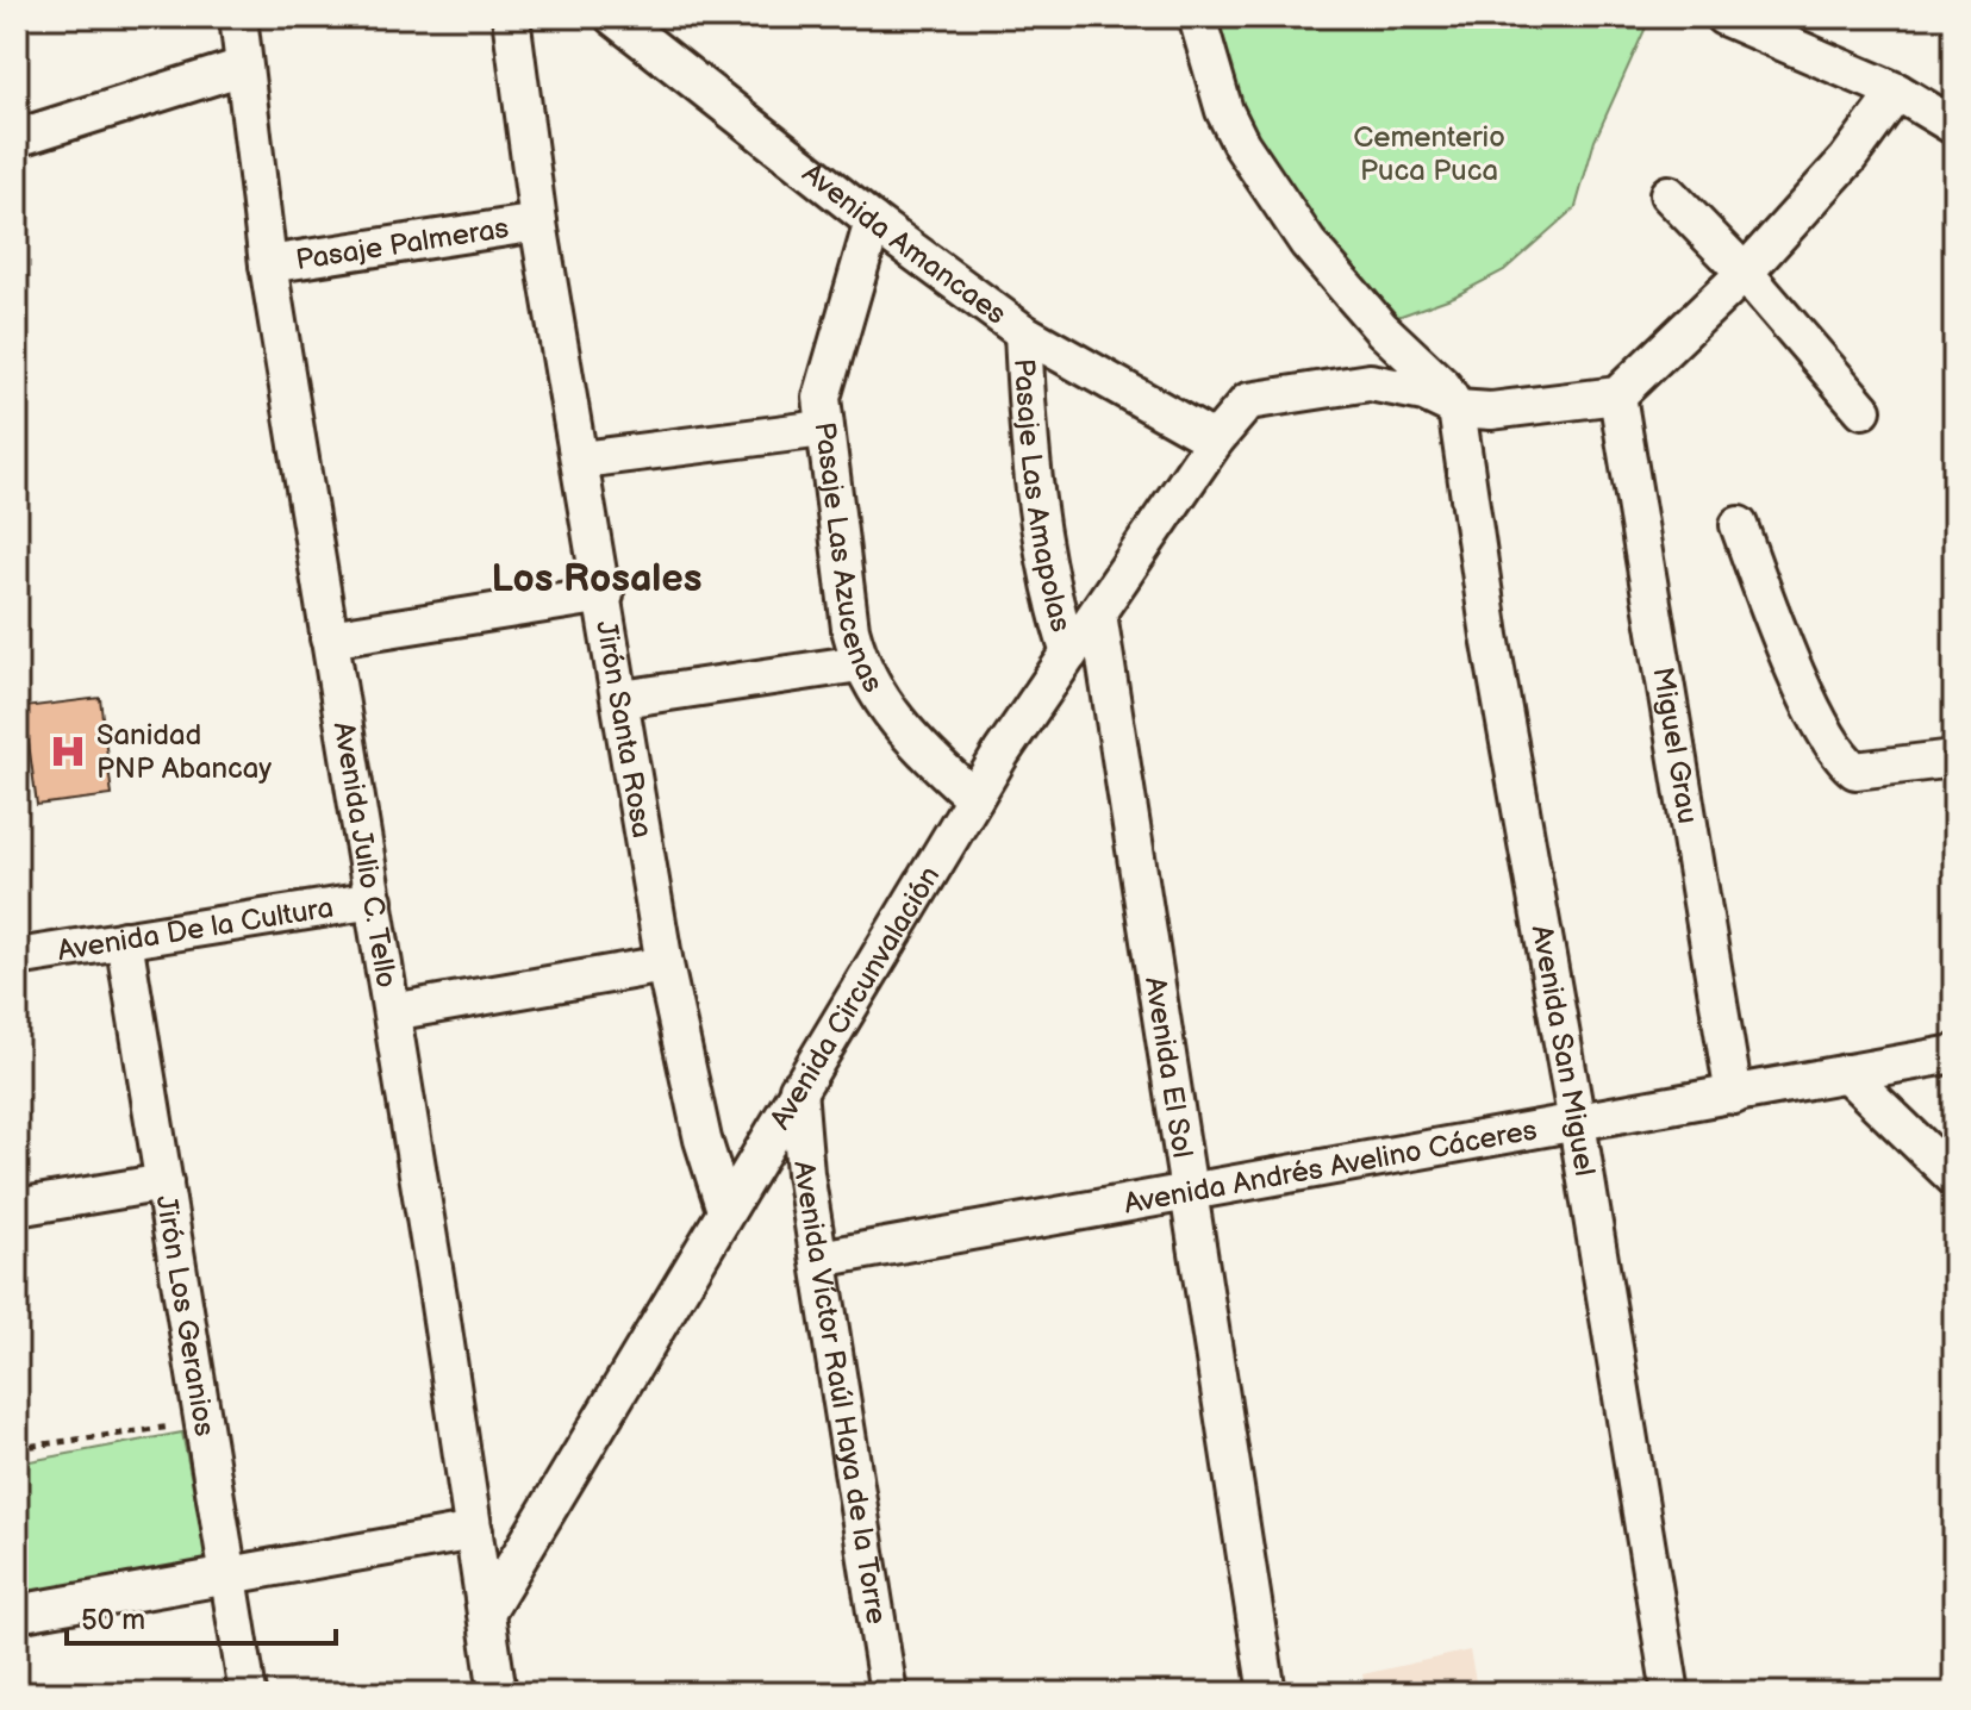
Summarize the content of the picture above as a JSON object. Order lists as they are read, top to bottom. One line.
{"streets":{"street":["Avenida Amancaes","Pasaje Palmeras","Pasaje Las Amapolas","Pasaje Las Azucenas","Jirón Santa Rosa","Miguel Grau","Avenida Julio C. Tello","Avenida De la Cultura","Avenida Circunvalación","Avenida San Miguel","Avenida El Sol","Avenida Andrés Avelino Cáceres","Jirón Los Geranios","Avenida Víctor Raúl Haya de la Torre"]},"crossings":[["Avenida Amancaes","Pasaje Las Amapolas"],["Avenida Amancaes","Pasaje Las Azucenas"],["Avenida Amancaes","Avenida Circunvalación"],["Pasaje Palmeras","Jirón Santa Rosa"],["Pasaje Palmeras","Avenida Julio C. Tello"],["Pasaje Las Amapolas","Avenida Circunvalación"],["Pasaje Las Azucenas","Avenida Circunvalación"],["Jirón Santa Rosa","Avenida Circunvalación"],["Miguel Grau","Avenida Andrés Avelino Cáceres"],["Avenida Julio C. Tello","Avenida De la Cultura"],["Avenida Julio C. Tello","Avenida Circunvalación"],["Avenida De la Cultura","Jirón Los Geranios"],["Avenida Circunvalación","Avenida San Miguel"],["Avenida Circunvalación","Avenida El Sol"],["Avenida Circunvalación","Avenida Víctor Raúl Haya de la Torre"],["Avenida San Miguel","Avenida Andrés Avelino Cáceres"],["Avenida El Sol","Avenida Andrés Avelino Cáceres"],["Avenida Andrés Avelino Cáceres","Avenida Víctor Raúl Haya de la Torre"]],"districts":["Los Rosales"],"parks":["Cementerio Puca Puca"],"places":{"hospital":["Sanidad PNP Abancay"]},"scale_bar":"50 m"}
